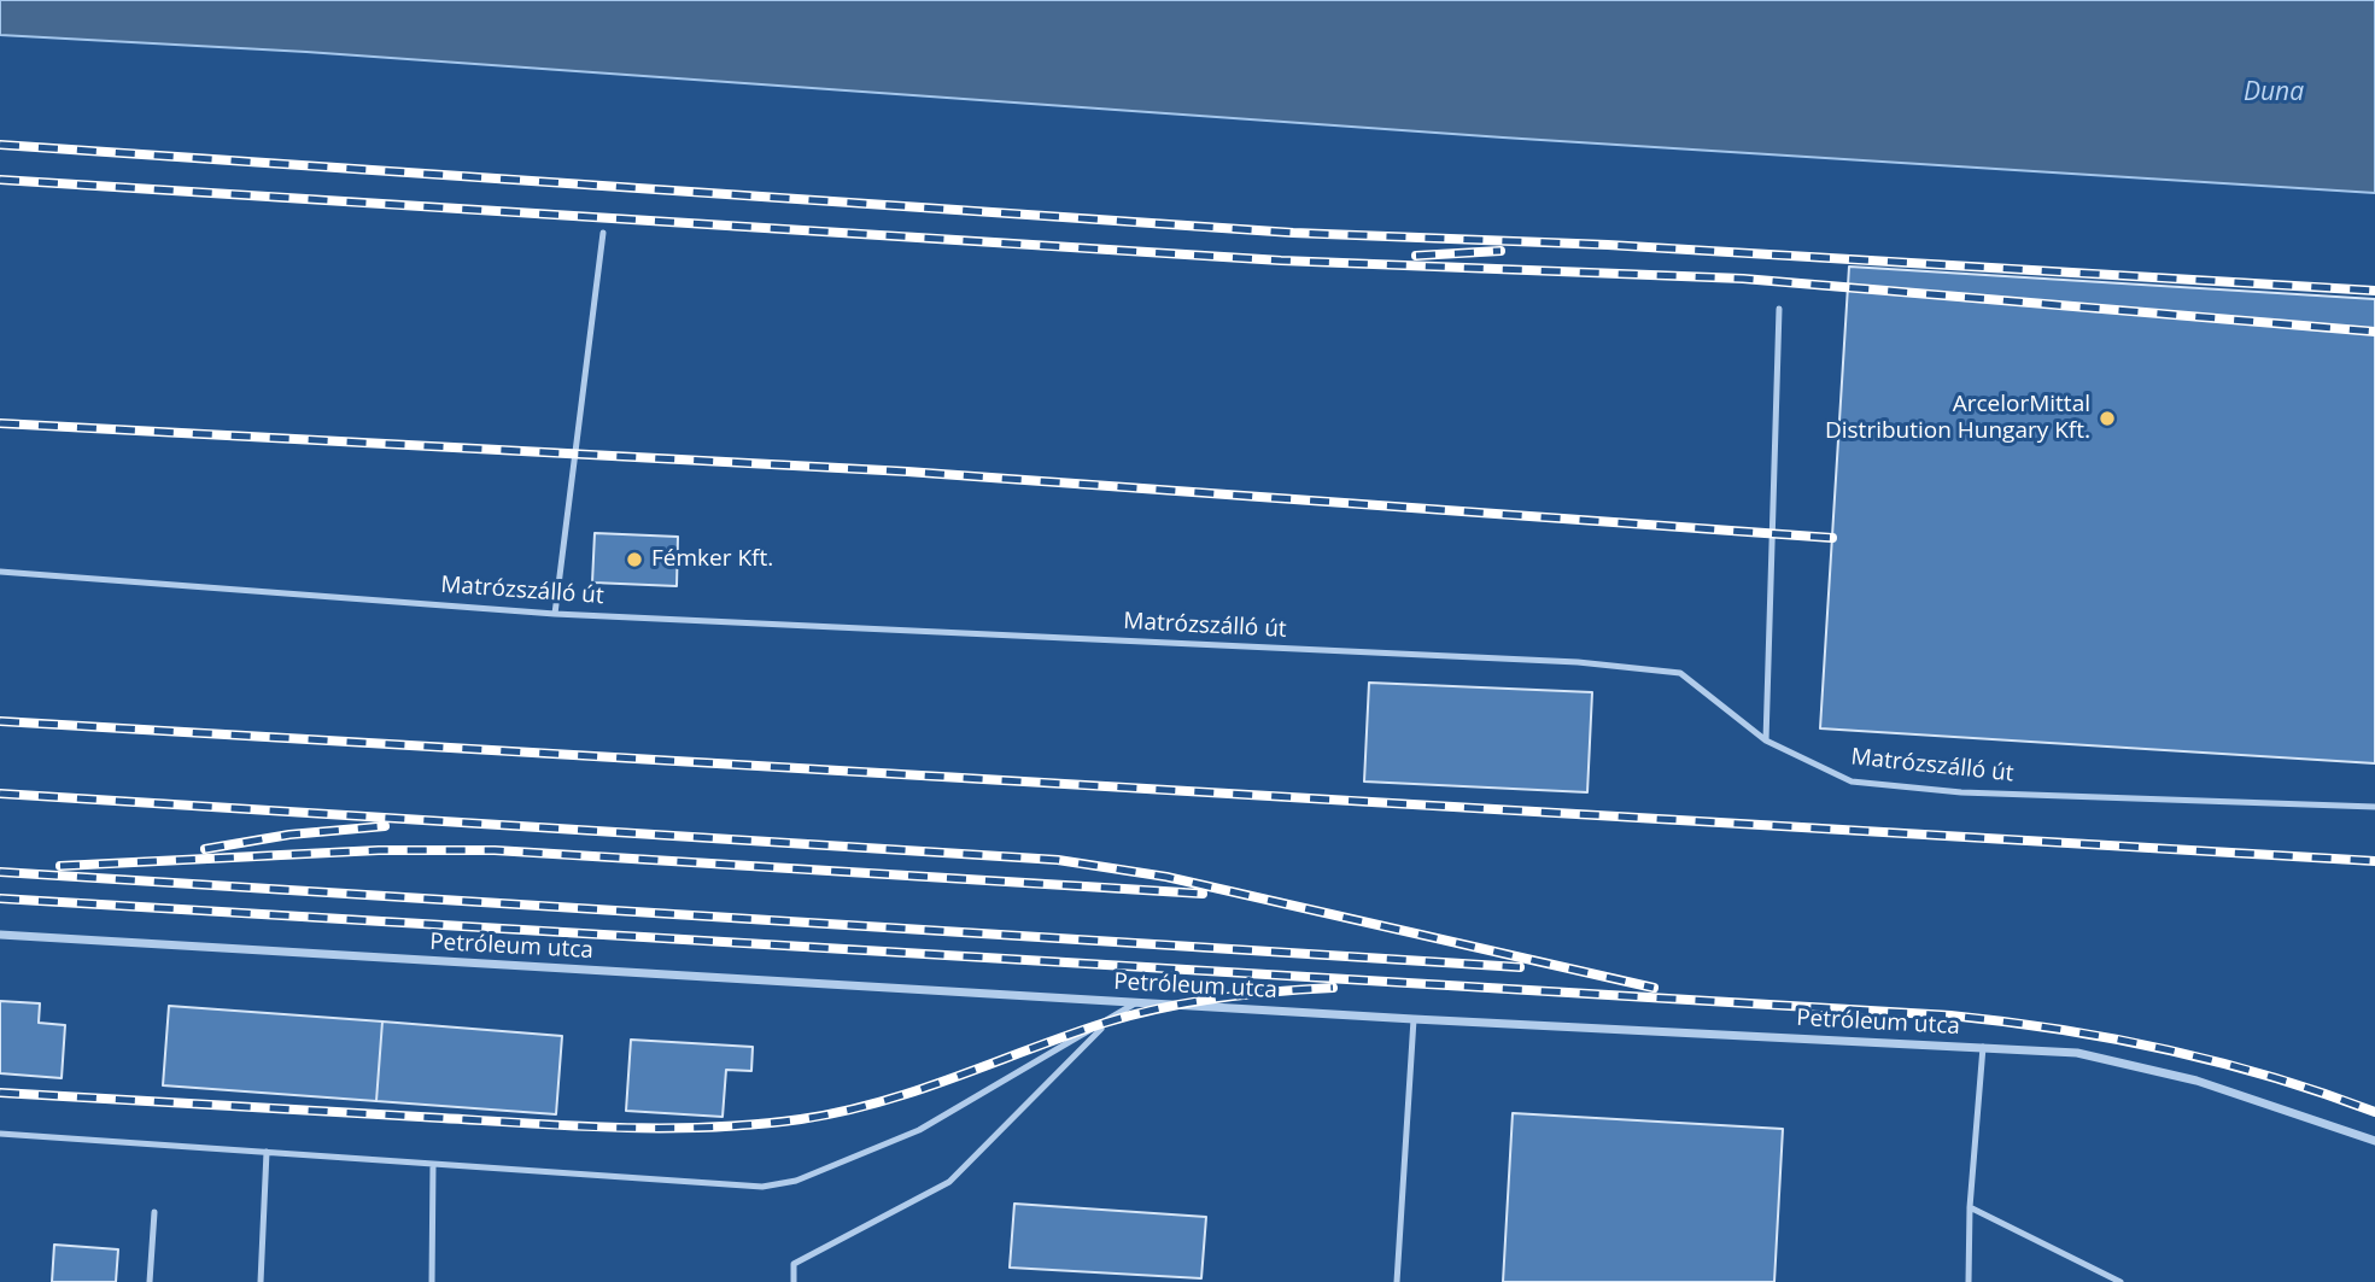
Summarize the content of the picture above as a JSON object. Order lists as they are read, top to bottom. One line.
{"streets":{"street":["Petróleum utca"],"lane":["Matrózszálló út"]},"water":["Duna"],"places":["ArcelorMittal Distribution Hungary Kft.","Fémker Kft."]}
